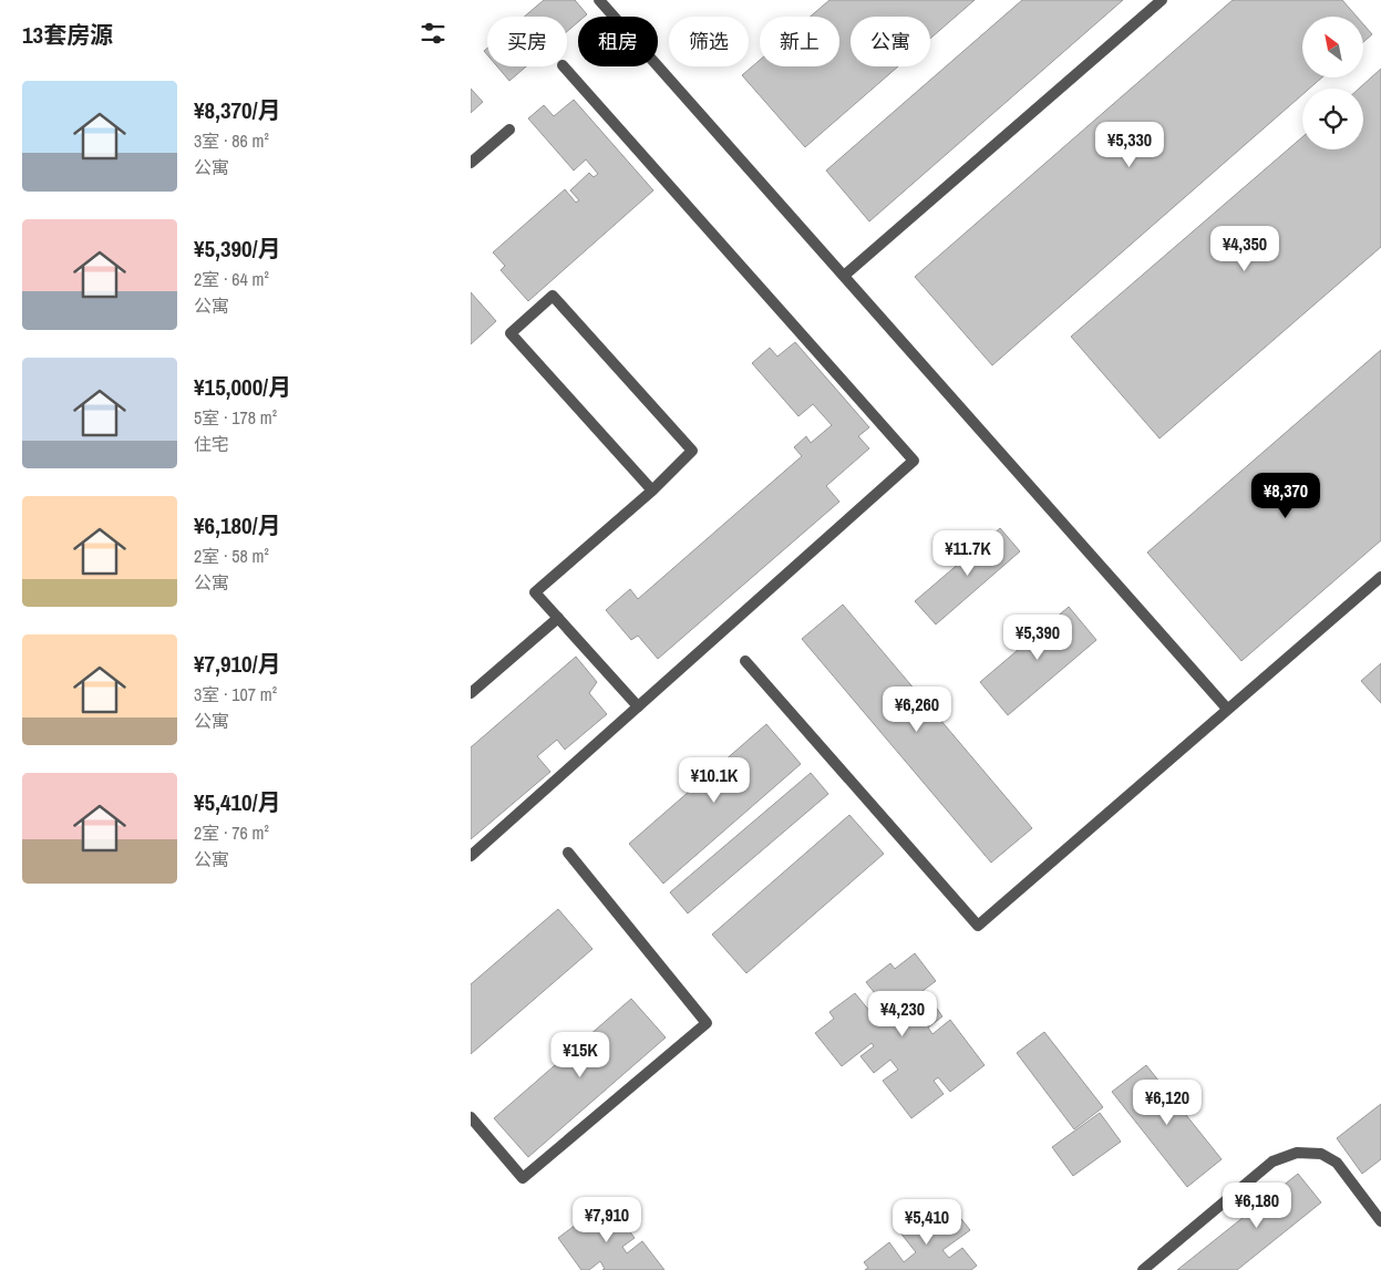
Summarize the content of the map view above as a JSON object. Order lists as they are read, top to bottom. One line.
{"north":"top left","page":{"heading":"13套房源","chip":["买房","租房","筛选","新上","公寓"],"list":[{"name":"¥8,370/月","note":"3室 · 86 m² · 公寓"},{"name":"¥5,390/月","note":"2室 · 64 m² · 公寓"},{"name":"¥15,000/月","note":"5室 · 178 m² · 住宅"},{"name":"¥6,180/月","note":"2室 · 58 m² · 公寓"},{"name":"¥7,910/月","note":"3室 · 107 m² · 公寓"},{"name":"¥5,410/月","note":"2室 · 76 m² · 公寓"}],"price":["¥5,330","¥4,350","¥8,370","¥11.7K","¥5,390","¥6,260","¥10.1K","¥4,230","¥15K","¥6,120","¥6,180","¥7,910","¥5,410"]}}
